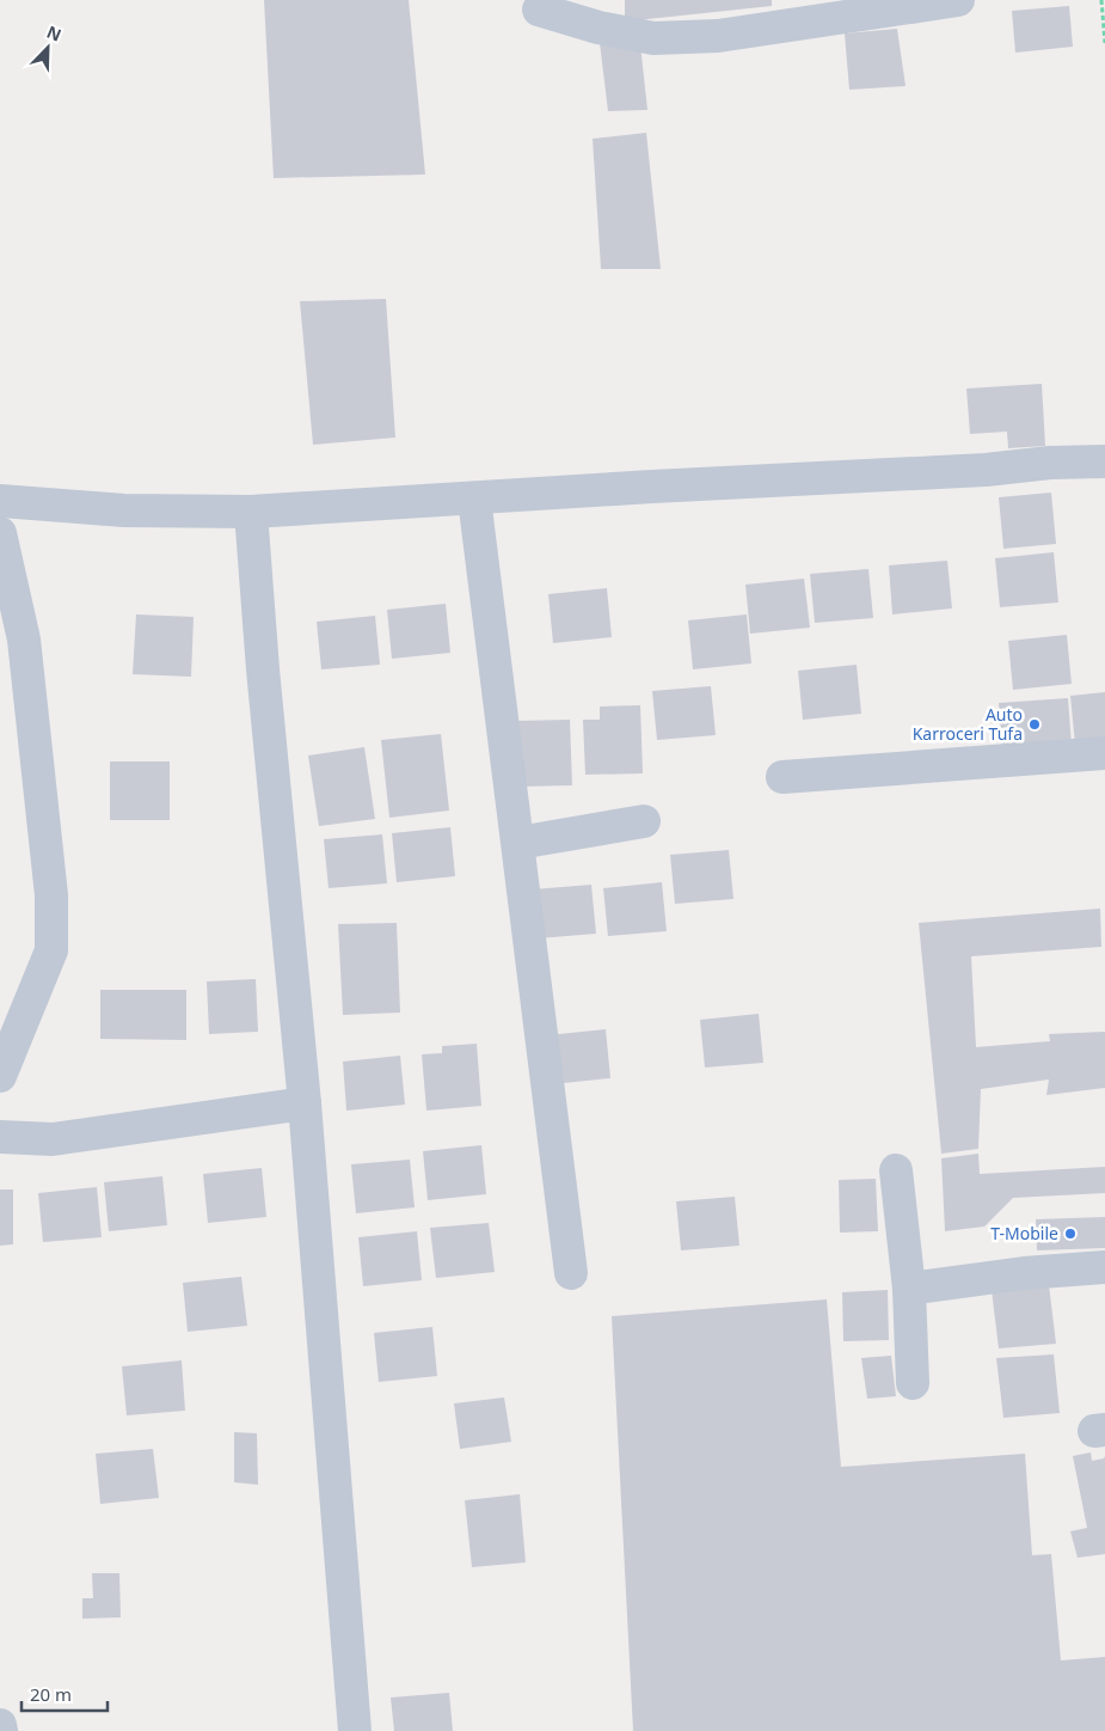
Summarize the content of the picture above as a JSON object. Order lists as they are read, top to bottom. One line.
{"places":["Auto Karroceri Tufa","T-Mobile"],"scale_bar":"20 m","north":"top right"}
